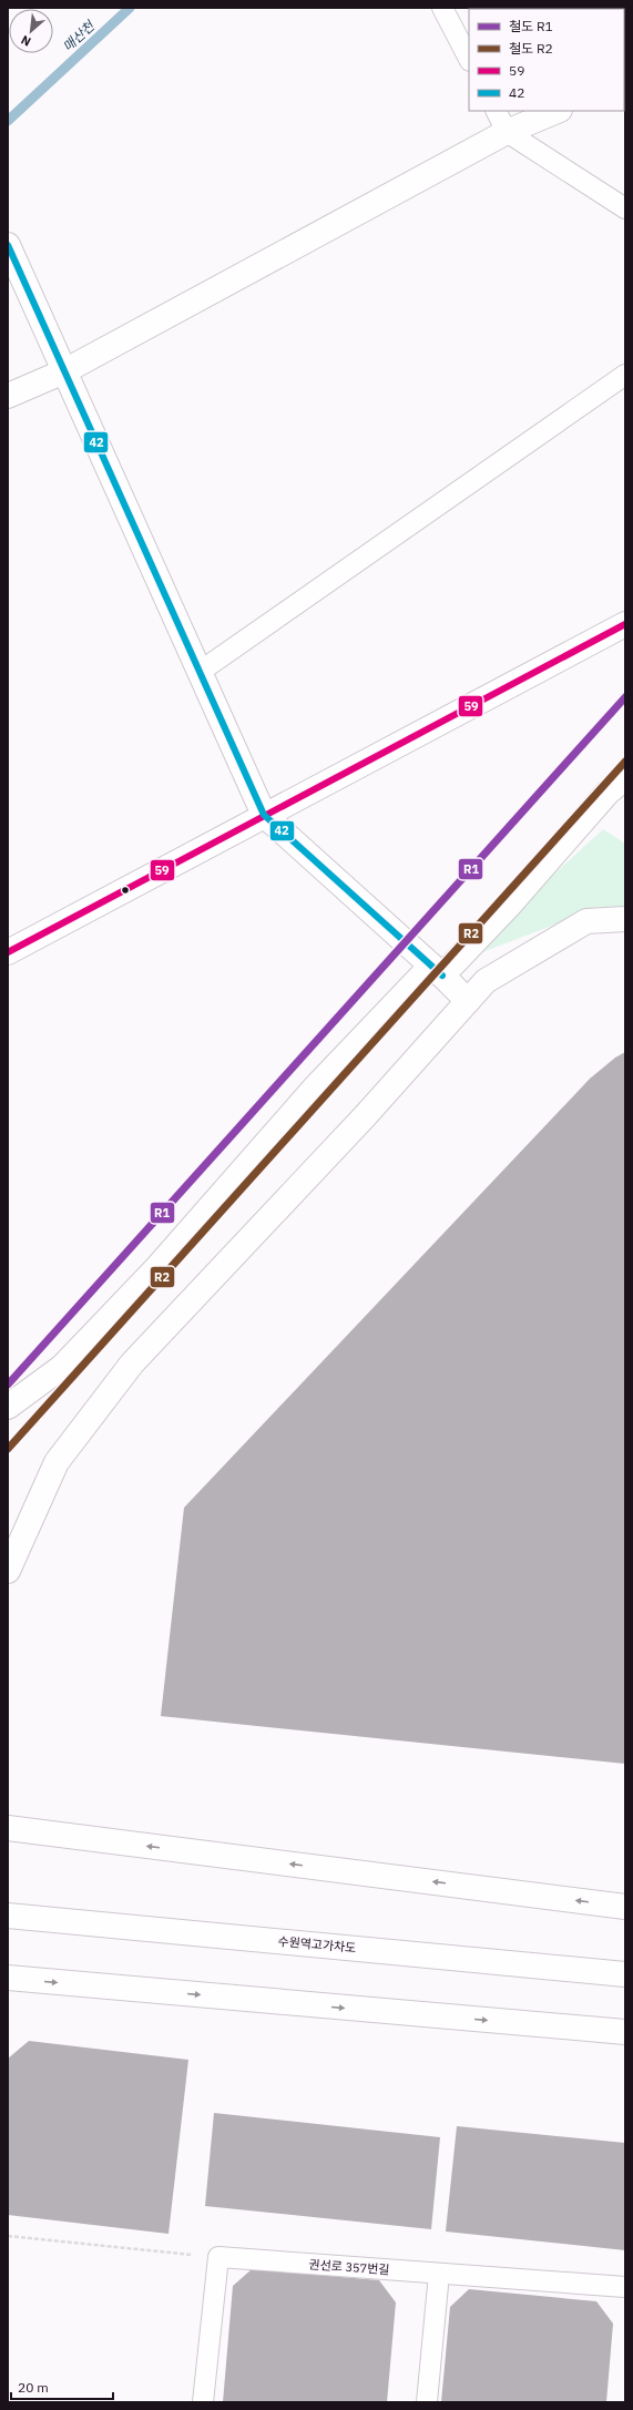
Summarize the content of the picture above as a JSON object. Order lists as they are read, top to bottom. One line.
{"streets":{"street":["수원역고가차도"],"lane":["권선로 357번길"]},"water":["매산천"],"lines":["transit line 42","transit line 59","rail line R1","rail line R2"],"legend":["철도 R1","철도 R2","59","42"],"scale_bar":"20 m","north":"bottom left"}
